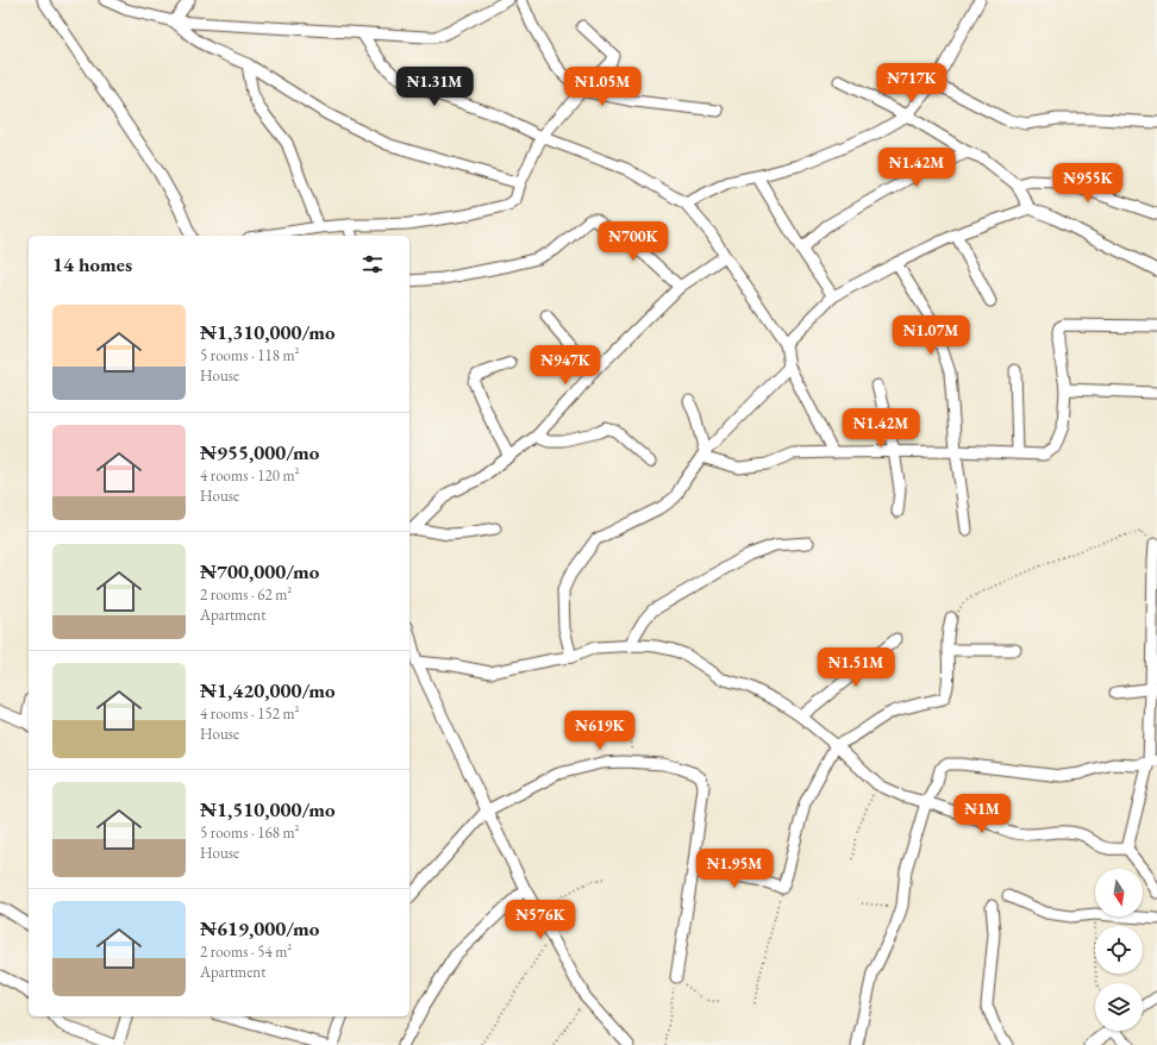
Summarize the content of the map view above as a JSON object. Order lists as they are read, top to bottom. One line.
{"north":"bottom","page":{"price":["₦717K","₦1.31M","₦1.05M","₦1.42M","₦955K","₦700K","₦1.07M","₦947K","₦1.42M","₦1.51M","₦619K","₦1M","₦1.95M","₦576K"],"heading":"14 homes","list":[{"name":"₦1,310,000/mo","note":"5 rooms · 118 m² · House"},{"name":"₦955,000/mo","note":"4 rooms · 120 m² · House"},{"name":"₦700,000/mo","note":"2 rooms · 62 m² · Apartment"},{"name":"₦1,420,000/mo","note":"4 rooms · 152 m² · House"},{"name":"₦1,510,000/mo","note":"5 rooms · 168 m² · House"},{"name":"₦619,000/mo","note":"2 rooms · 54 m² · Apartment"}]}}
